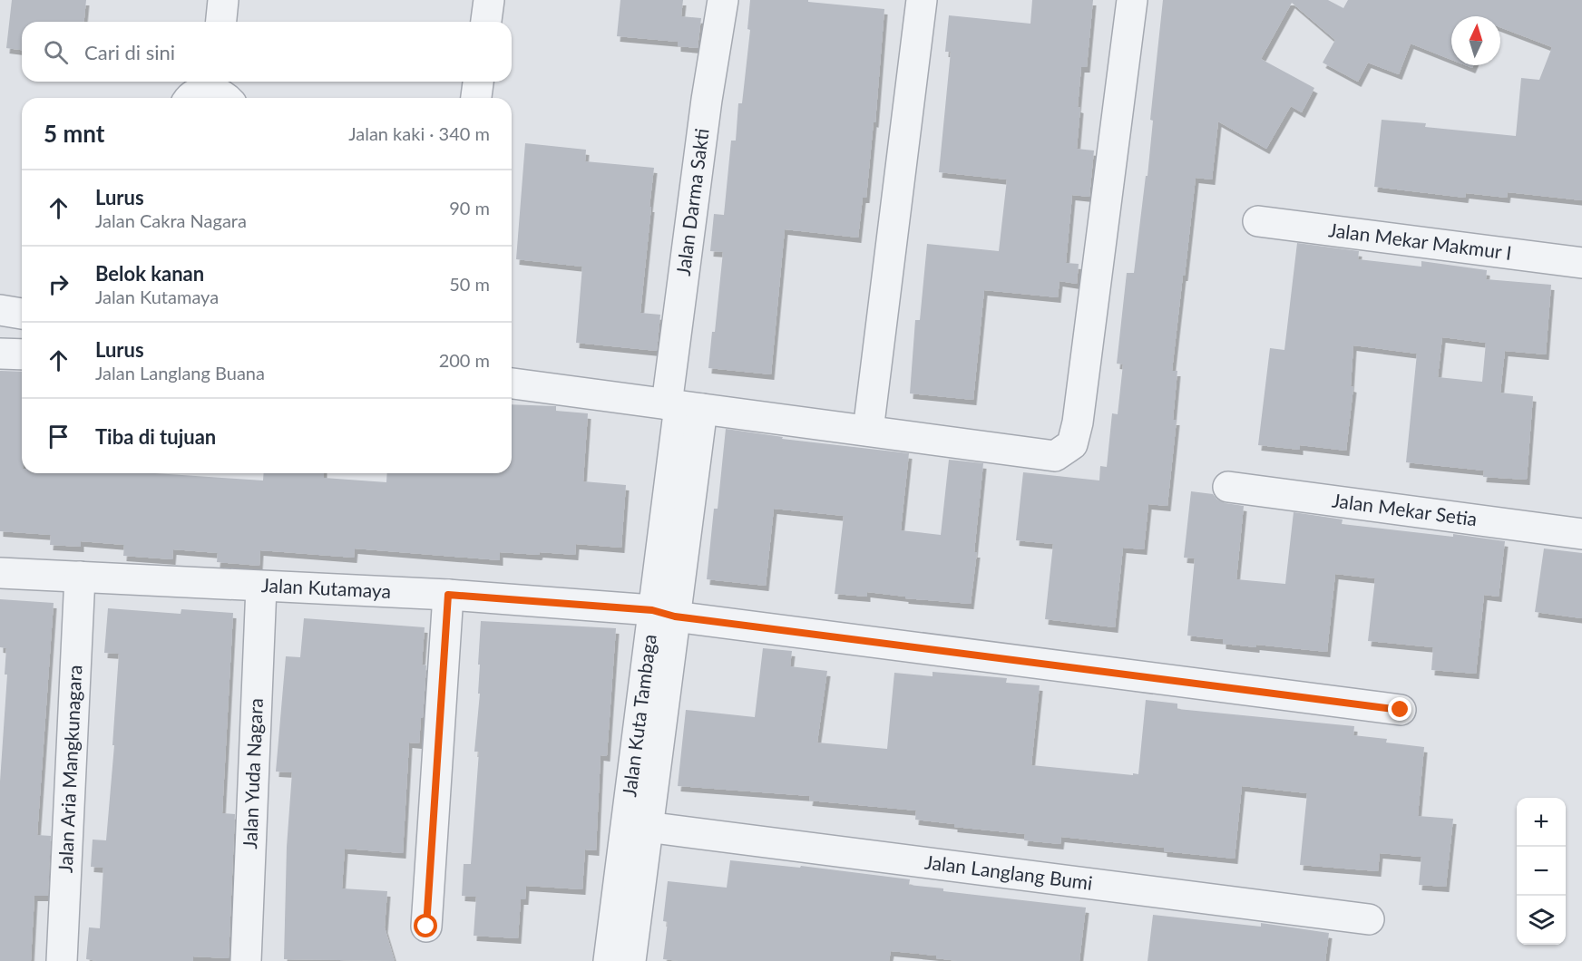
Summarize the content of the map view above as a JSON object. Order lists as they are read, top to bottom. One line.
{"streets":{"street":["Jalan Darma Sakti","Jalan Mekar Makmur I","Jalan Mekar Setia","Jalan Kutamaya","Jalan Kuta Tambaga","Jalan Aria Mangkunagara","Jalan Yuda Nagara","Jalan Langlang Bumi"]},"crossings":[["Jalan Darma Sakti","Jalan Kuta Tambaga"],["Jalan Kutamaya","Jalan Kuta Tambaga"],["Jalan Kutamaya","Jalan Aria Mangkunagara"],["Jalan Kutamaya","Jalan Yuda Nagara"],["Jalan Kuta Tambaga","Jalan Langlang Bumi"]],"north":"top","page":{"search":"Cari di sini","heading":["5 mnt","Jalan kaki · 340 m"],"list":[["Lurus","Jalan Cakra Nagara","90 m"],["Belok kanan","Jalan Kutamaya","50 m"],["Lurus","Jalan Langlang Buana","200 m"],"Tiba di tujuan"],"map_buttons":["+","−"]}}
